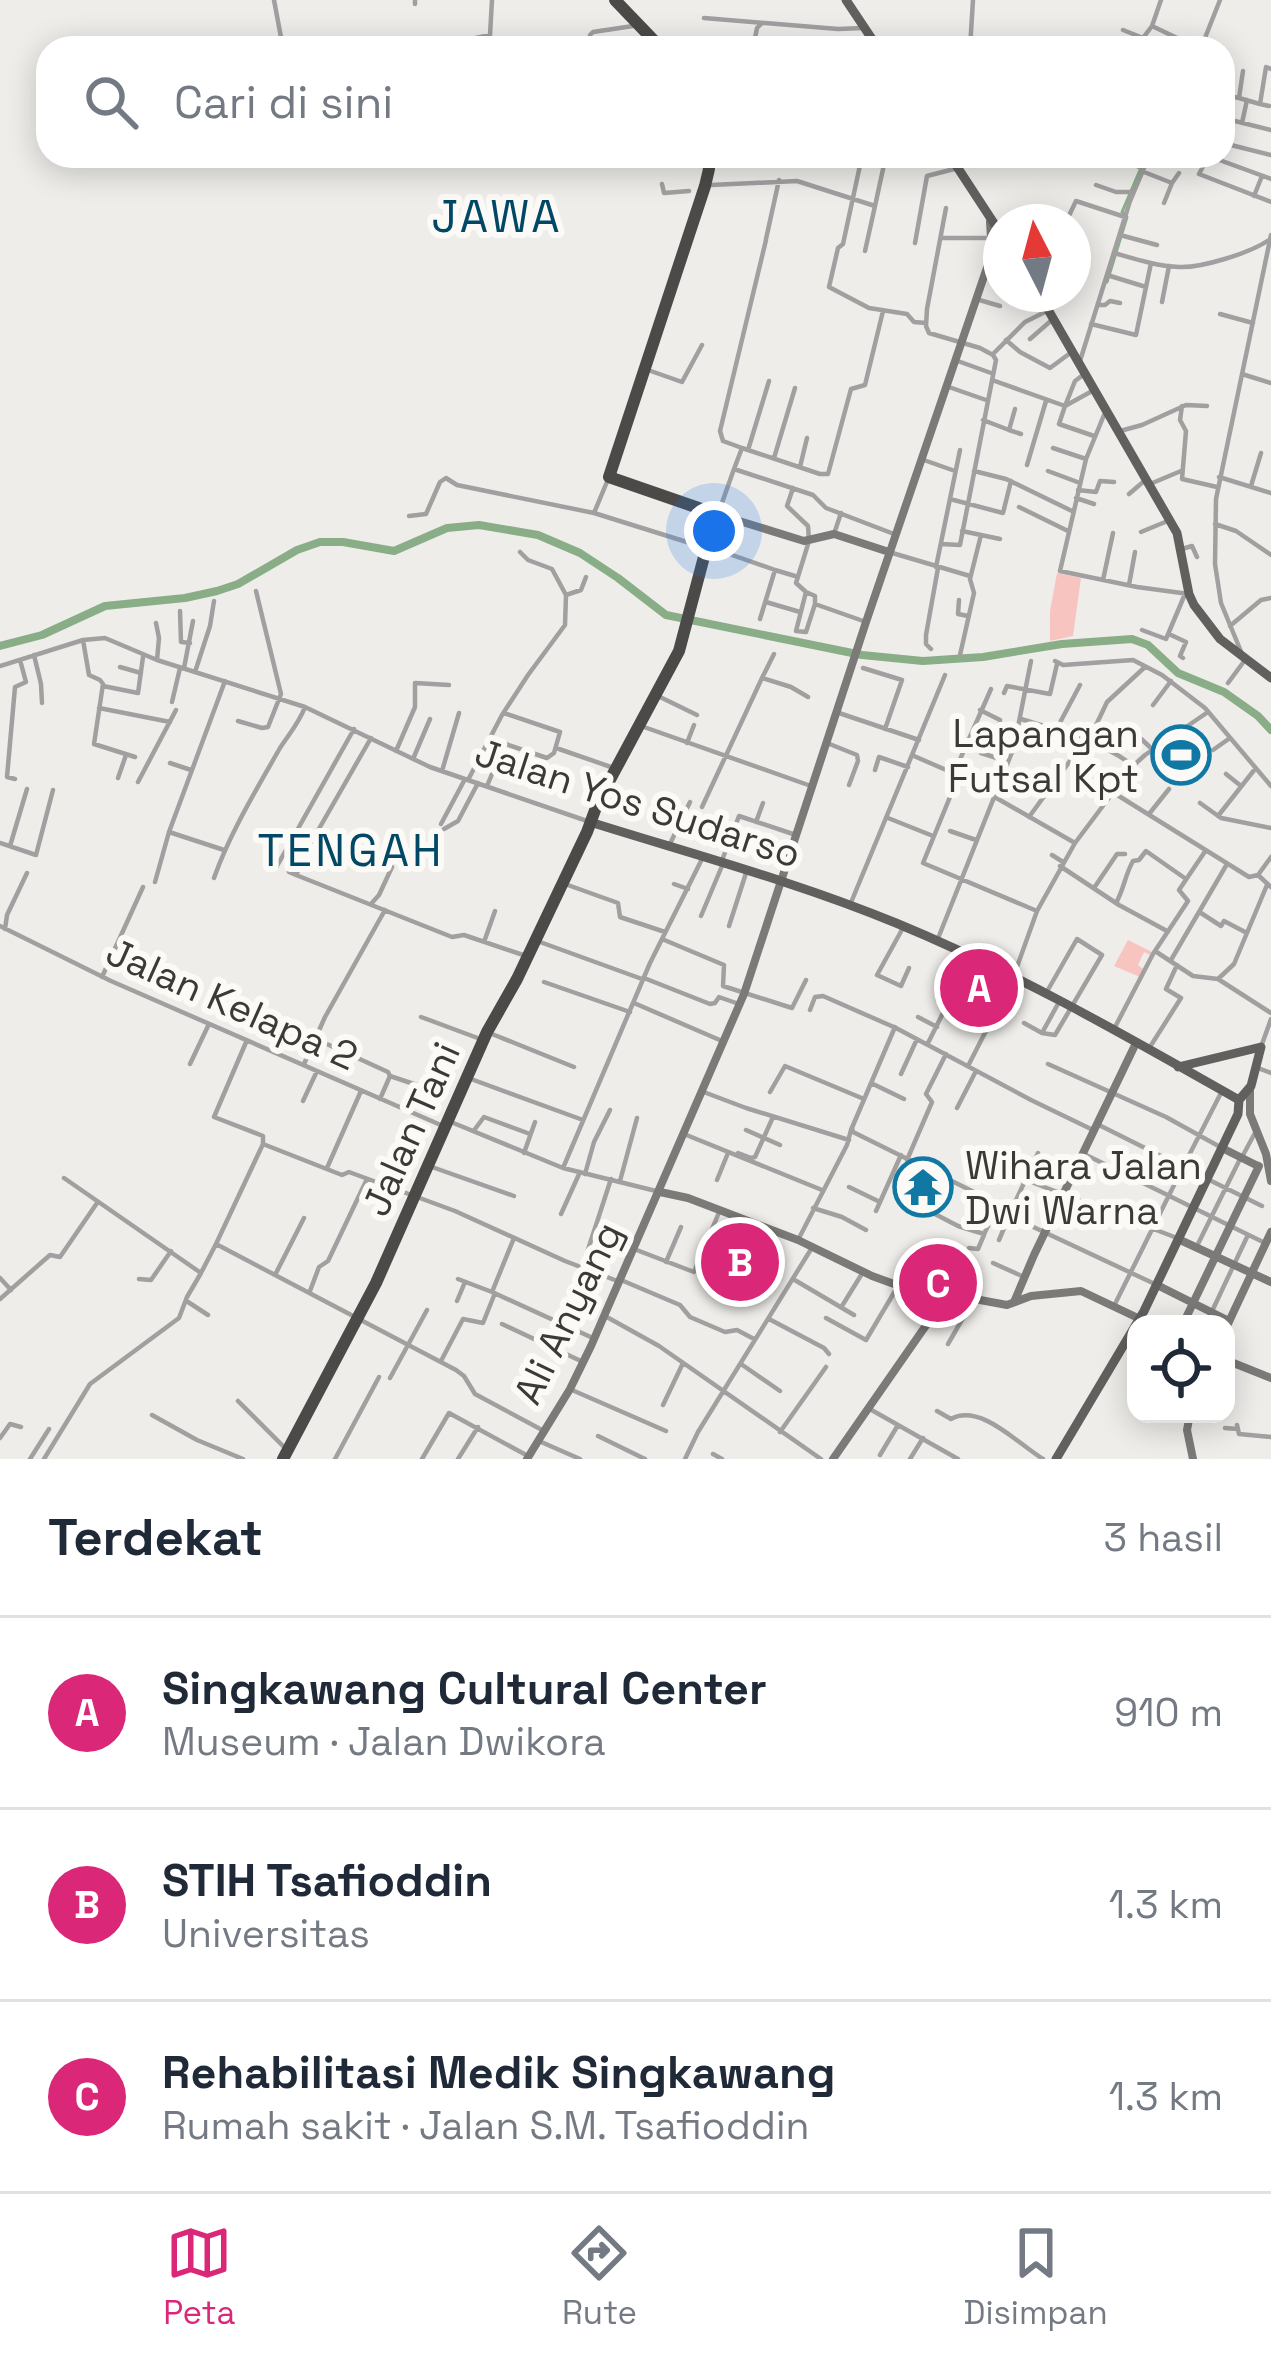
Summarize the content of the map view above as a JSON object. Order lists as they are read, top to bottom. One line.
{"streets":{"highway":["Jalan Tani"],"main road":["Jalan Yos Sudarso"],"street":["Jalan Kelapa 2","Ali Anyang"]},"crossings":[["Jalan Yos Sudarso","Jalan Tani"],["Jalan Yos Sudarso","Ali Anyang"],["Jalan Kelapa 2","Jalan Tani"],["Jalan Kelapa 2","Ali Anyang"]],"districts":["JAWA","TENGAH"],"places":{"sports":["Lapangan Futsal Kpt"],"temple":["Wihara Jalan Dwi Warna"]},"north":"top","page":{"search":"Cari di sini","pins":["A","B","C"],"heading":["Terdekat","3 hasil"],"list":[{"mark":"A","name":"Singkawang Cultural Center","note":"Museum · Jalan Dwikora","value":"910 m"},{"mark":"B","name":"STIH Tsafioddin","note":"Universitas","value":"1.3 km"},{"mark":"C","name":"Rehabilitasi Medik Singkawang","note":"Rumah sakit · Jalan S.M. Tsafioddin","value":"1.3 km"}],"nav":["Peta","Rute","Disimpan"]}}
